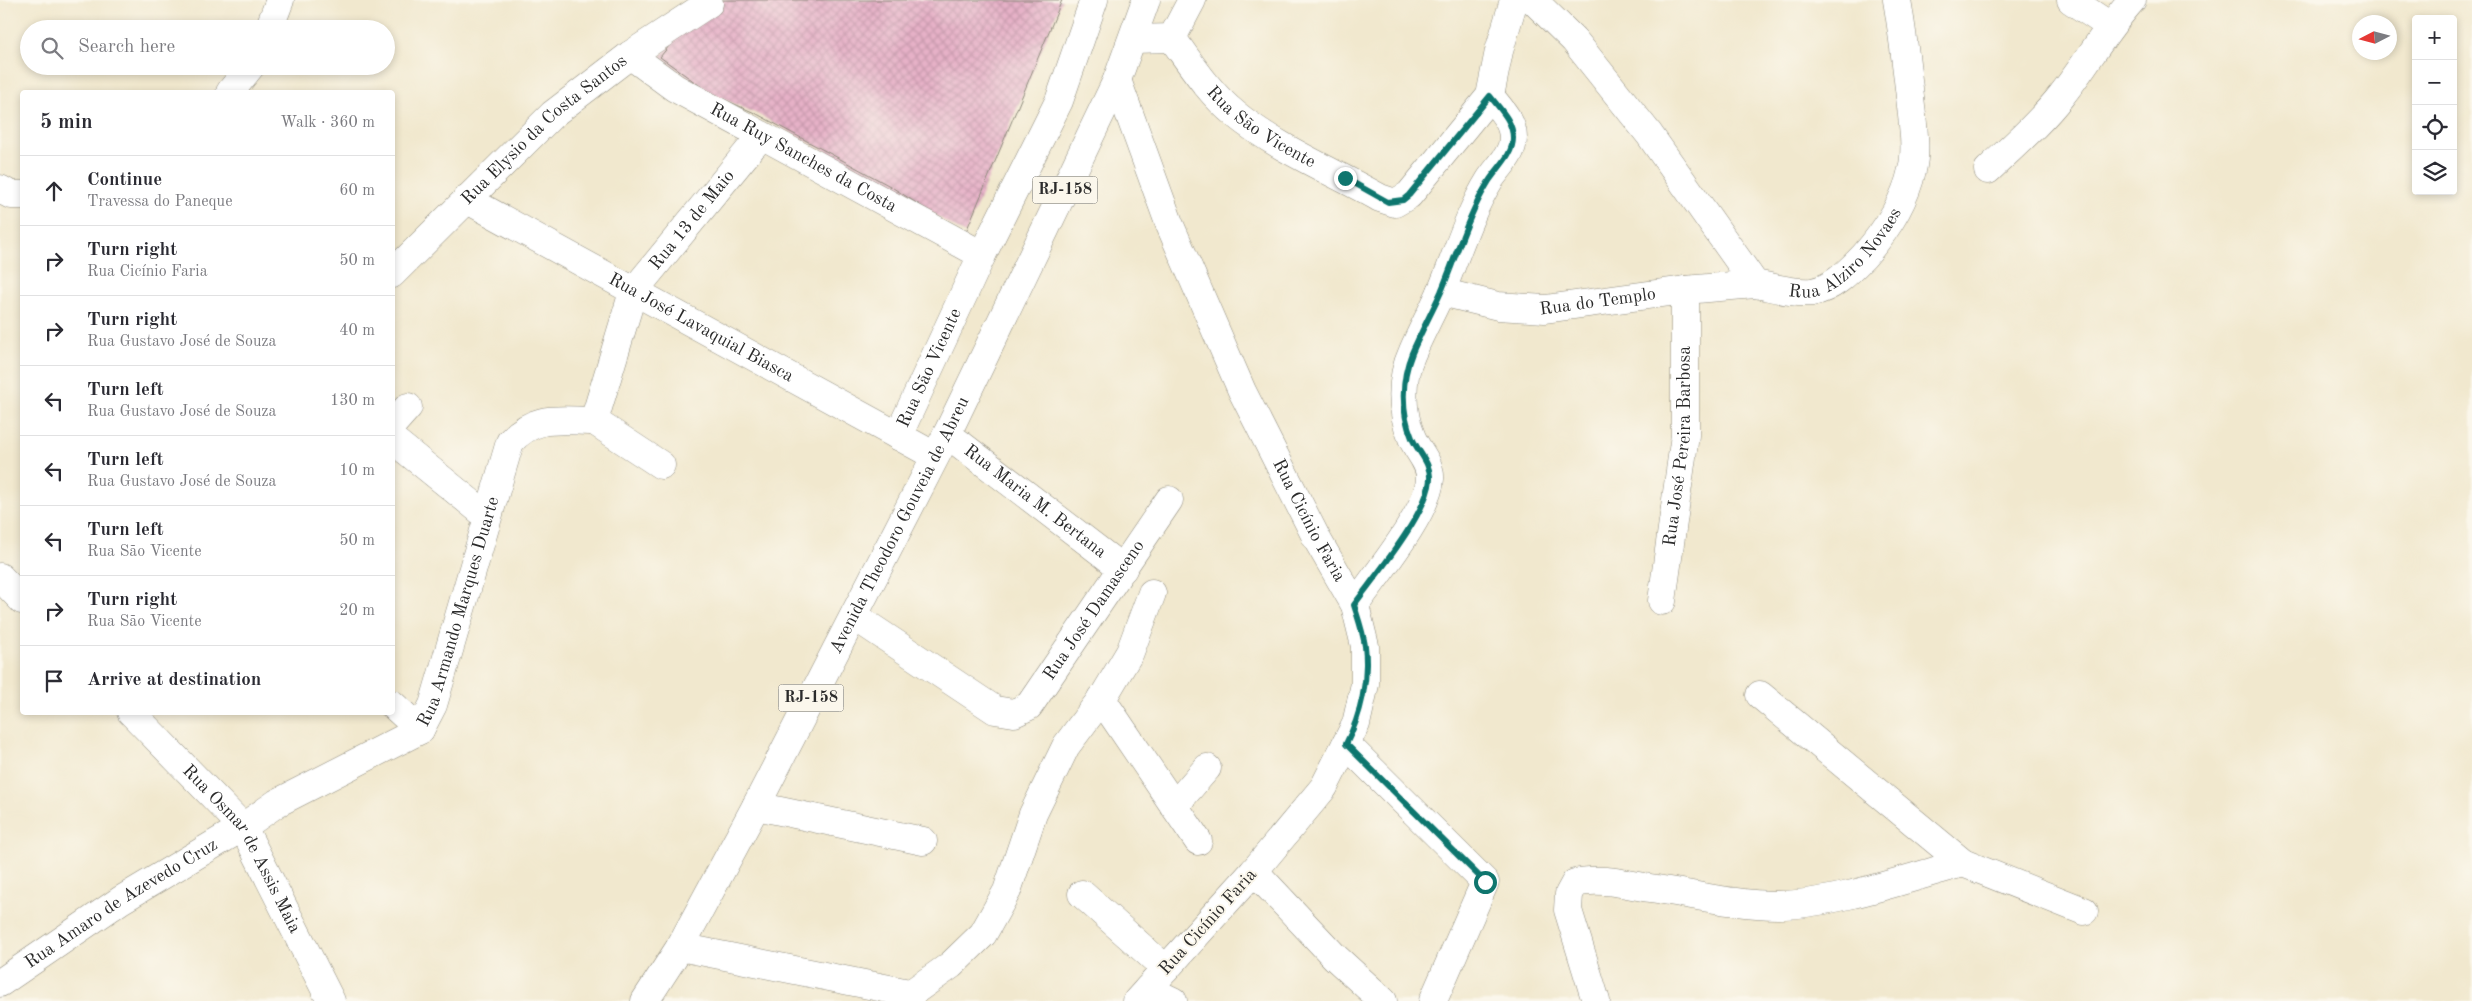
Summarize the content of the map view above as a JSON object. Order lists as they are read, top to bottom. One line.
{"streets":{"street":["Rua São Vicente","Rua Elysio da Costa Santos","Rua Ruy Sanches da Costa","RJ-158","Rua 13 de Maio","Rua Alziro Novaes","Rua do Templo","Rua José Lavaquial Biasca","Rua José Pereira Barbosa","Rua Maria M. Bertana","Rua Cicínio Faria","Avenida Theodoro Gouveia de Abreu","Rua Armando Marques Duarte","Rua José Damasceno","Rua Osmar de Assis Maia","Rua Amaro de Azevedo Cruz"]},"crossings":[["Rua São Vicente","Rua Ruy Sanches da Costa"],["Rua São Vicente","Rua José Lavaquial Biasca"],["Rua Elysio da Costa Santos","Rua Ruy Sanches da Costa"],["Rua Elysio da Costa Santos","Rua José Lavaquial Biasca"],["Rua Ruy Sanches da Costa","Rua 13 de Maio"],["Rua 13 de Maio","Rua José Lavaquial Biasca"],["Rua 13 de Maio","Rua Armando Marques Duarte"],["Rua Alziro Novaes","Rua do Templo"],["Rua do Templo","Rua José Pereira Barbosa"],["Rua José Lavaquial Biasca","Rua Maria M. Bertana"],["Rua José Lavaquial Biasca","Avenida Theodoro Gouveia de Abreu"],["Rua Maria M. Bertana","Avenida Theodoro Gouveia de Abreu"],["Rua Maria M. Bertana","Rua José Damasceno"],["Rua Cicínio Faria","Avenida Theodoro Gouveia de Abreu"],["Avenida Theodoro Gouveia de Abreu","Rua José Damasceno"],["Rua Armando Marques Duarte","Rua Osmar de Assis Maia"],["Rua Armando Marques Duarte","Rua Amaro de Azevedo Cruz"],["Rua Osmar de Assis Maia","Rua Amaro de Azevedo Cruz"]],"north":"left","page":{"map_buttons":["+","−"],"search":"Search here","heading":["5 min","Walk · 360 m"],"list":[["Continue","Travessa do Paneque","60 m"],["Turn right","Rua Cicínio Faria","50 m"],["Turn right","Rua Gustavo José de Souza","40 m"],["Turn left","Rua Gustavo José de Souza","130 m"],["Turn left","Rua Gustavo José de Souza","10 m"],["Turn left","Rua São Vicente","50 m"],["Turn right","Rua São Vicente","20 m"],"Arrive at destination"]}}
